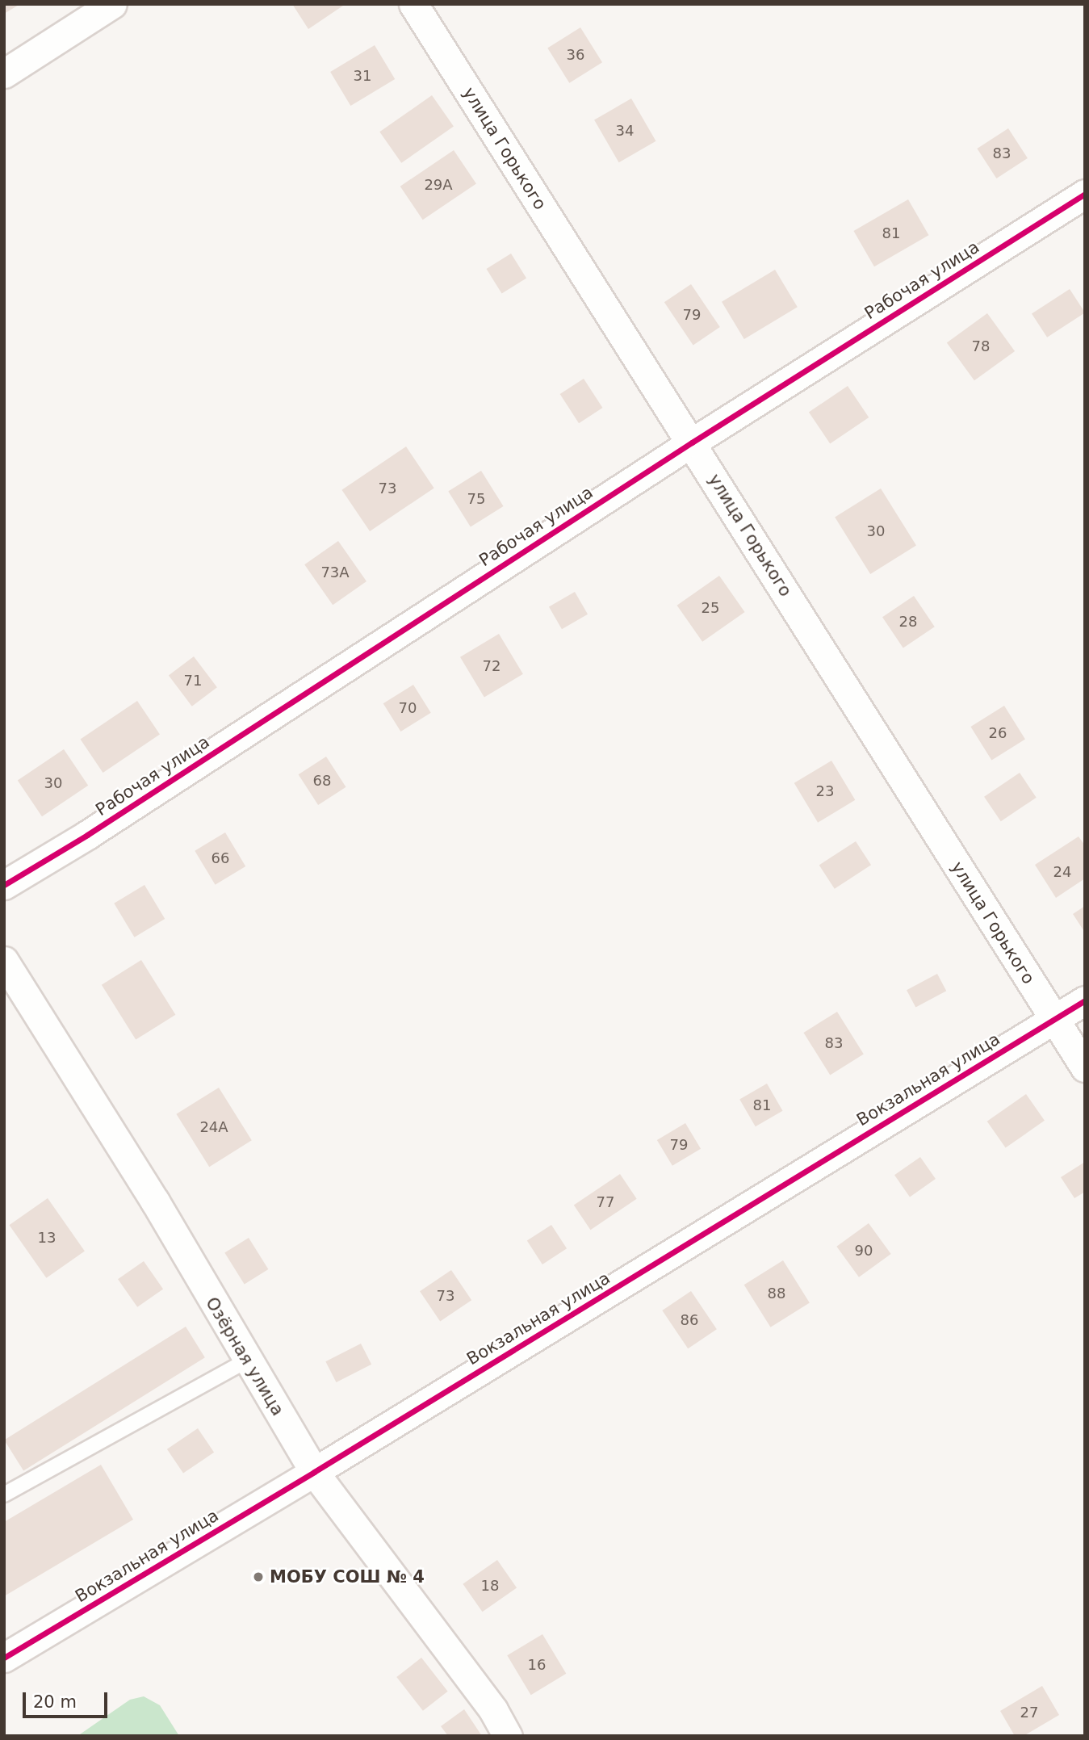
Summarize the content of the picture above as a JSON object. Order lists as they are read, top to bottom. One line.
{"streets":{"street":["улица Горького","Рабочая улица","Вокзальная улица","Озёрная улица"]},"crossings":[["улица Горького","Рабочая улица"],["улица Горького","Вокзальная улица"],["Вокзальная улица","Озёрная улица"]],"places":["МОБУ СОШ № 4"],"house_numbers":["36","31","34","83","29А","81","79","78","73","75","30","73А","25","28","72","71","70","26","68","30","23","66","24","83","81","24А","79","77","13","90","88","73","86","18","16","27"],"scale_bar":"20 m"}
